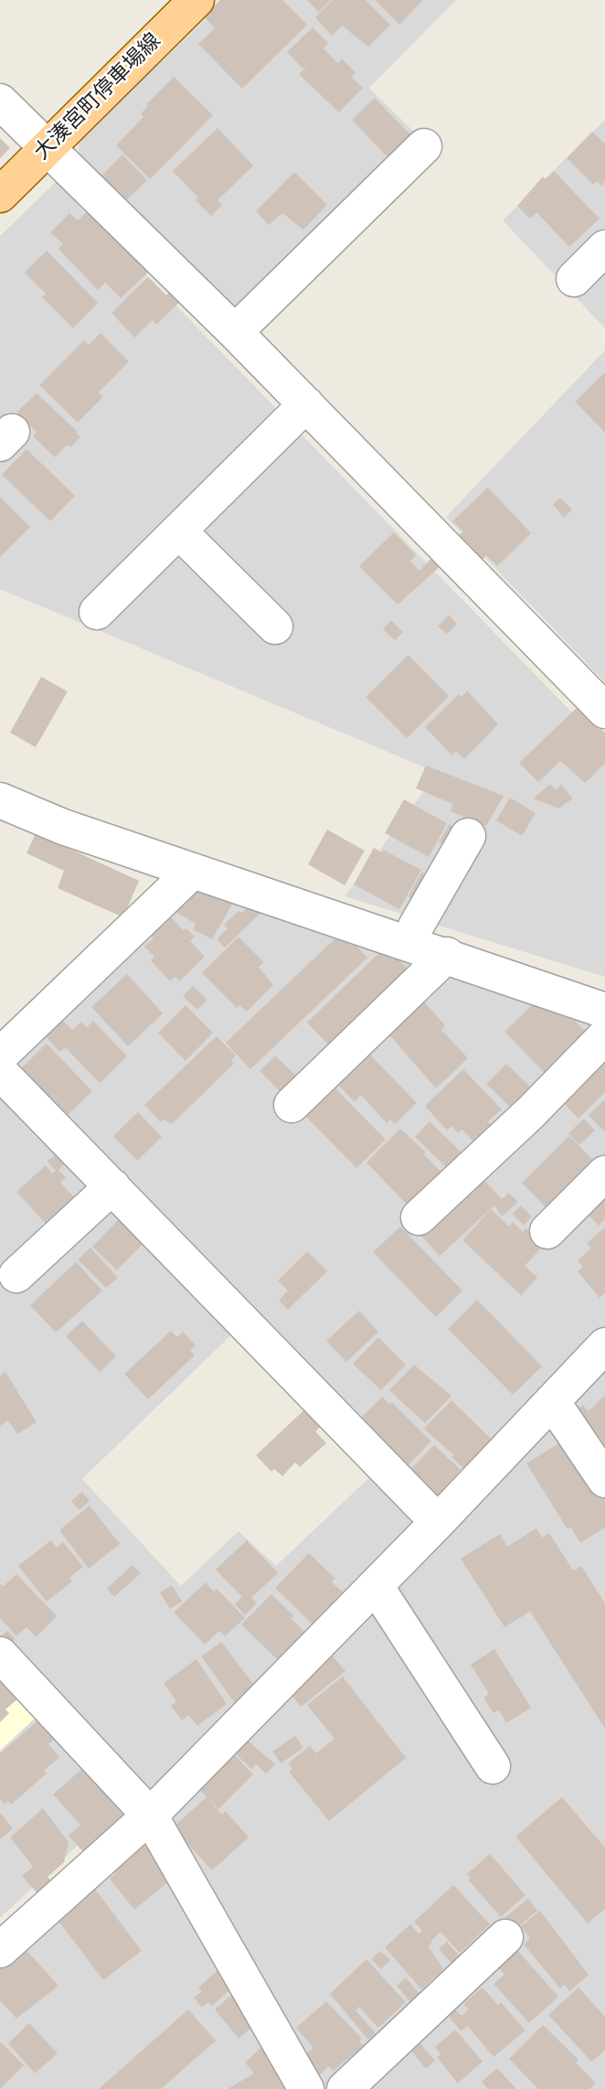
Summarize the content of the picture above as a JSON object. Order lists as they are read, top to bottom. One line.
{"streets":{"main road":["大湊宮町停車場線"]}}
